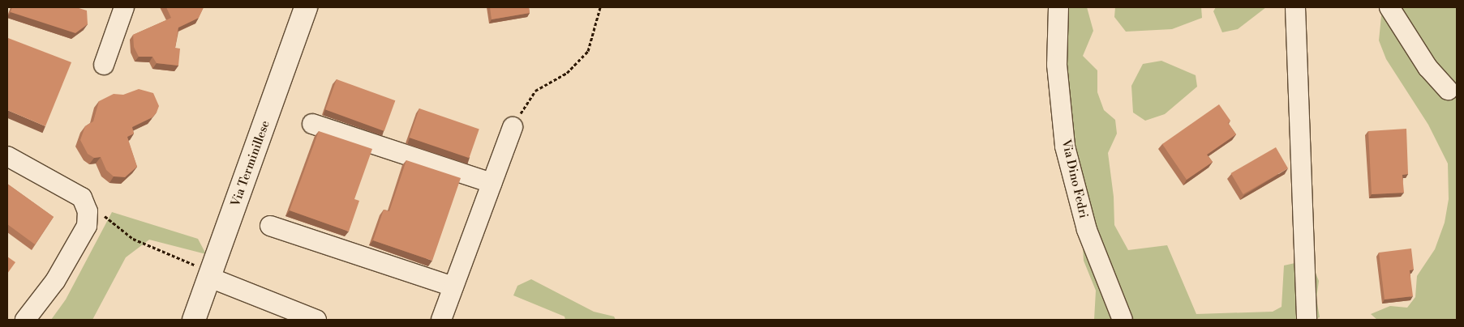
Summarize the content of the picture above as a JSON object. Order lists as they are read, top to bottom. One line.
{"streets":{"main road":["Via Terminillese"],"street":["Via Dino Fedri"]}}
